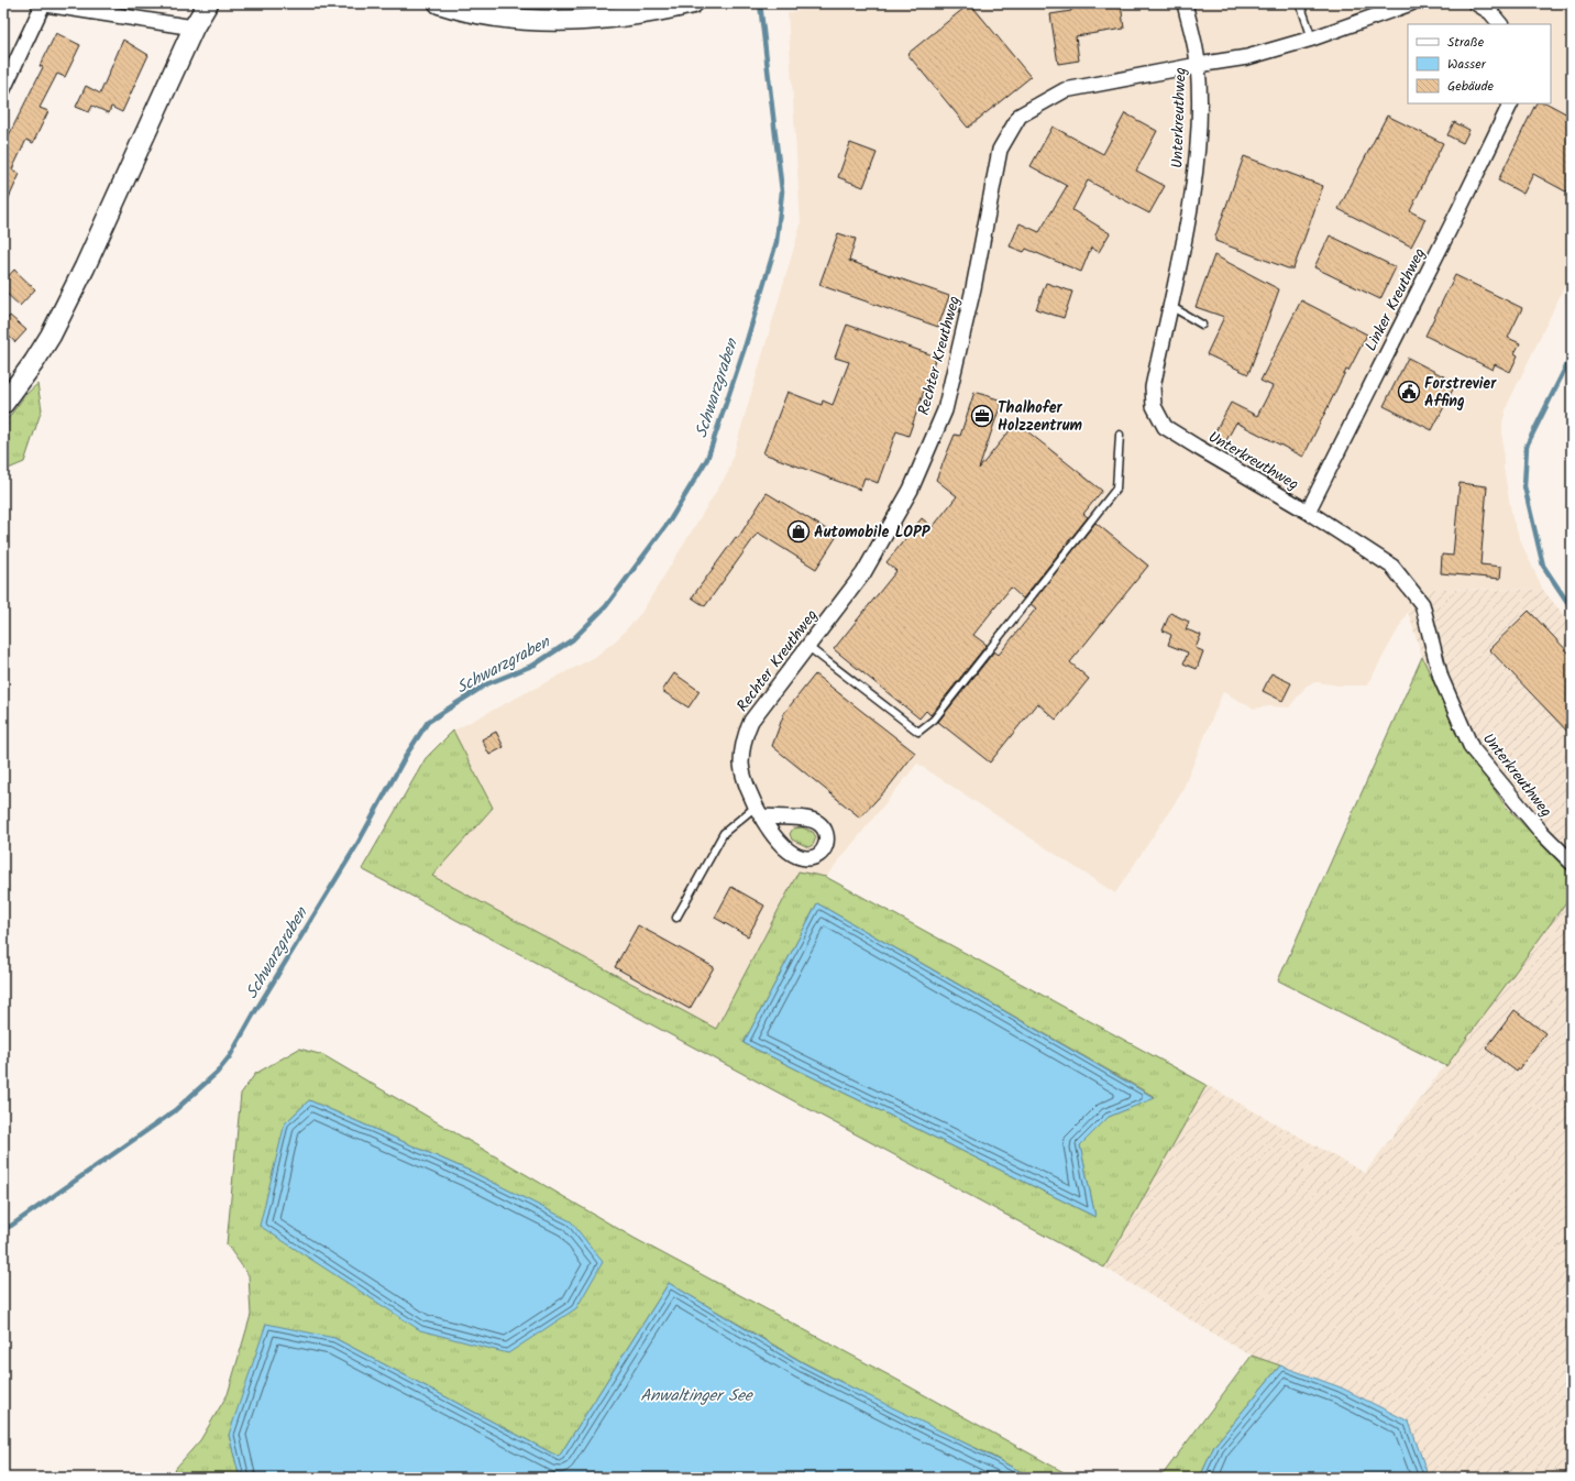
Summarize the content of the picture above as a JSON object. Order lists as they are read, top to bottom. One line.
{"streets":{"street":["Unterkreuthweg","Linker Kreuthweg","Rechter Kreuthweg"]},"crossings":[["Unterkreuthweg","Linker Kreuthweg"],["Unterkreuthweg","Rechter Kreuthweg"]],"water":["Schwarzgraben","Anwaltinger See"],"places":{"public building":["Forstrevier Affing"],"office":["Thalhofer Holzzentrum"],"shop":["Automobile LOPP"]},"legend":["Straße","Wasser","Gebäude"]}
